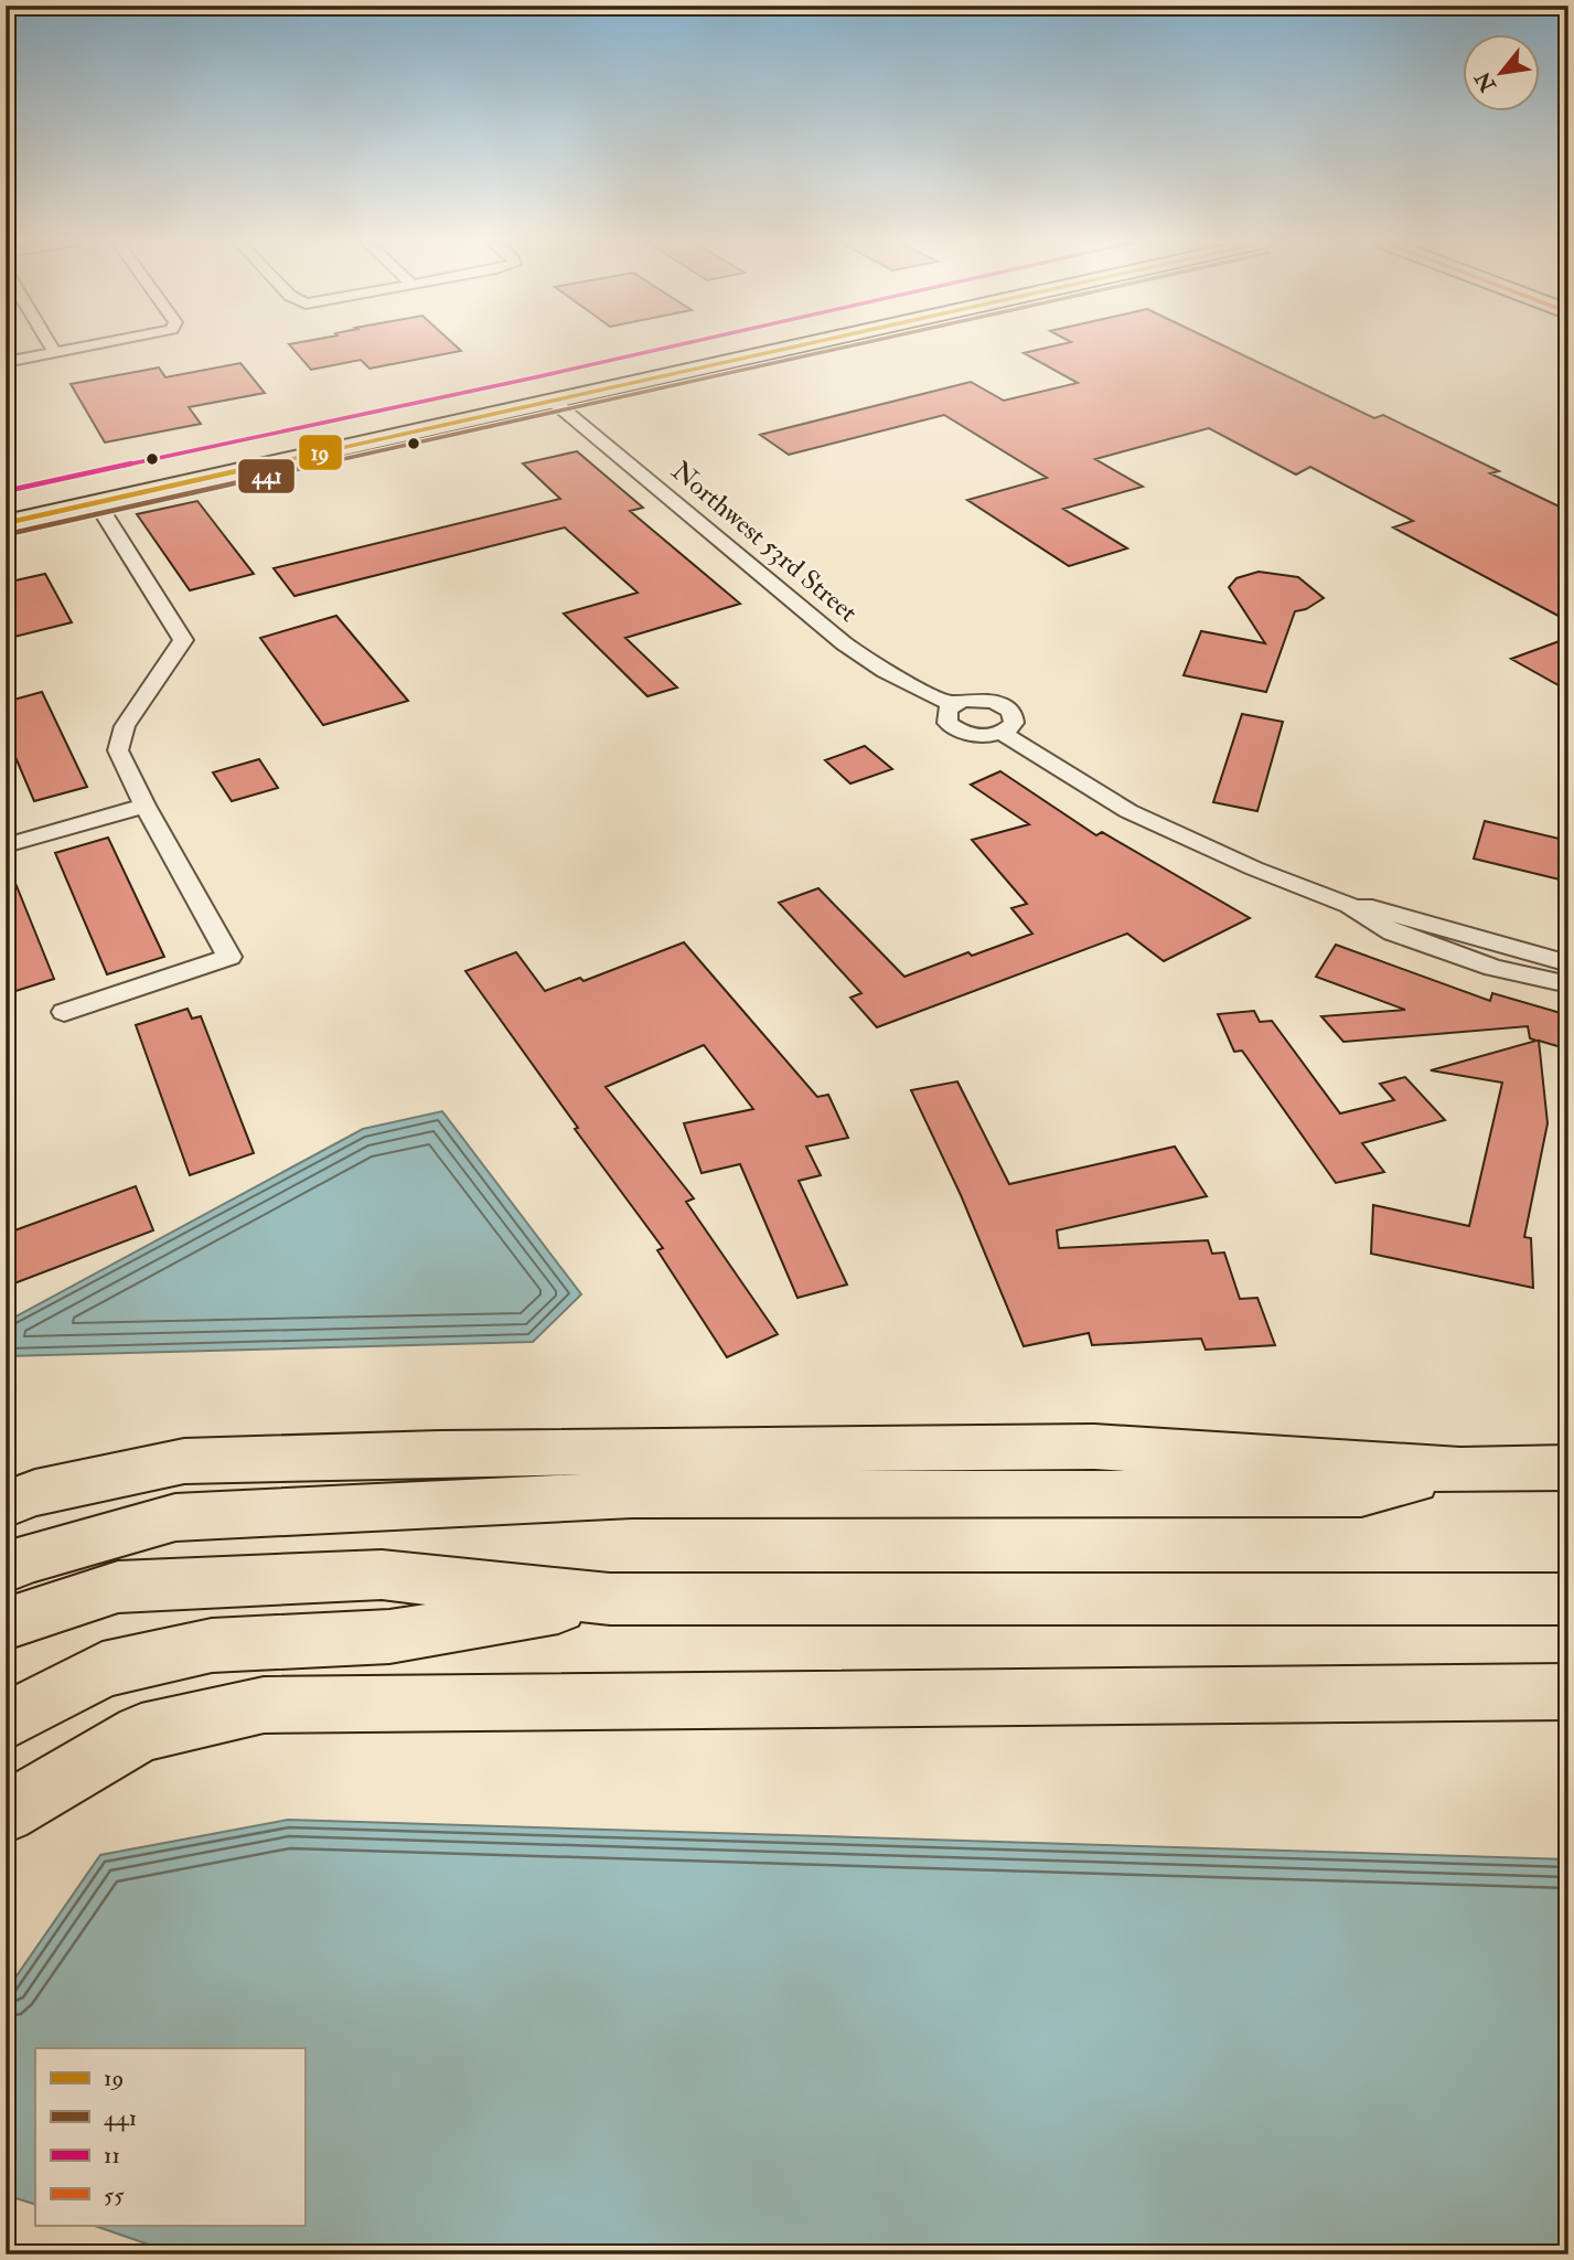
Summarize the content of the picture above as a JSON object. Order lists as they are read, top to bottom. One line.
{"streets":{"street":["Northwest 53rd Street"]},"lines":["transit line 19","transit line 441","transit line 11"],"legend":["19","441","11","55"],"north":"bottom left"}
